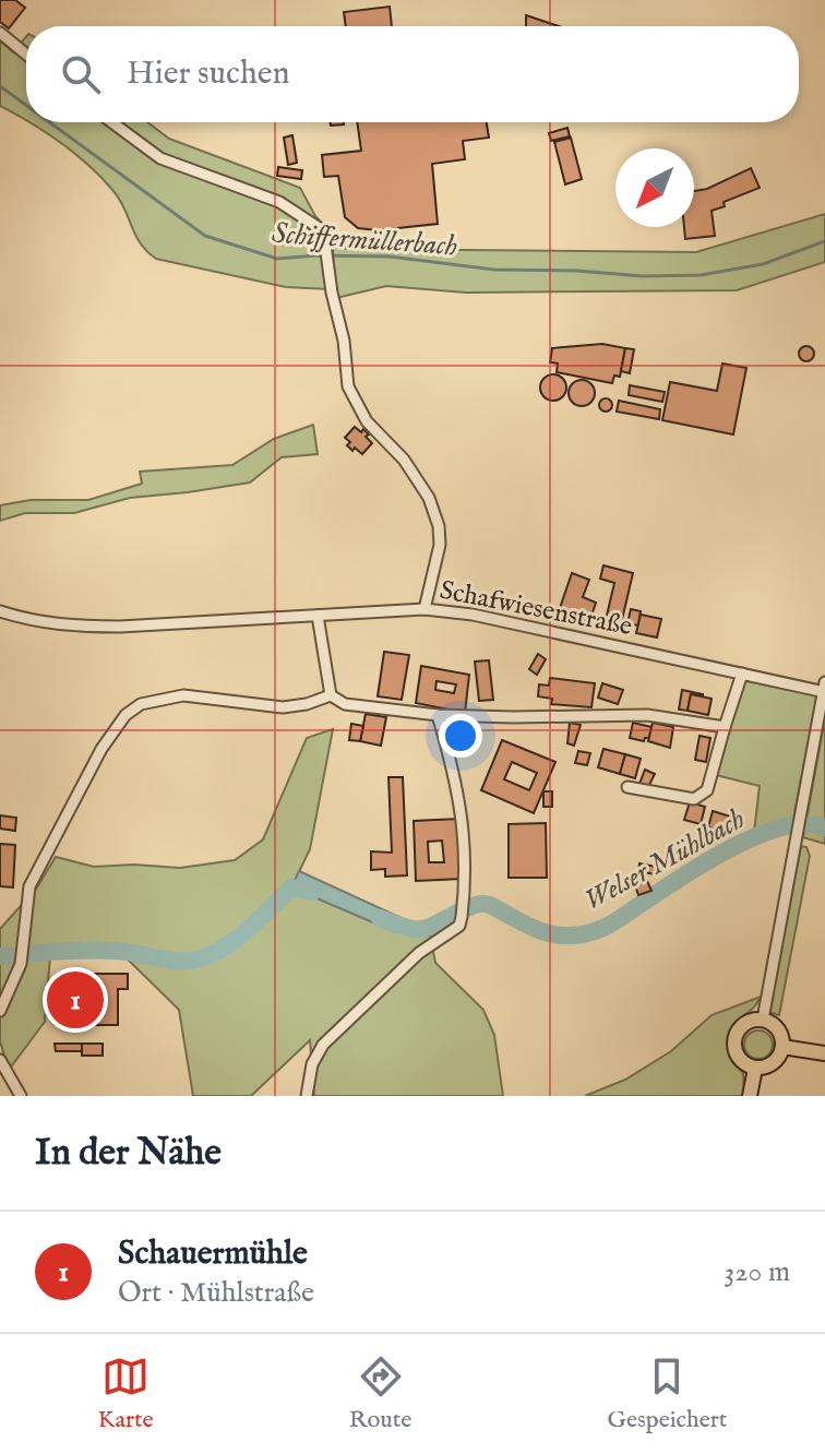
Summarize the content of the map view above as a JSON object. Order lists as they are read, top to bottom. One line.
{"streets":{"street":["Schafwiesenstraße"]},"water":["Schiffermüllerbach","Welser Mühlbach"],"north":"bottom left","page":{"search":"Hier suchen","pins":"1","heading":"In der Nähe","list":[{"mark":"1","name":"Schauermühle","note":"Ort · Mühlstraße","value":"320 m"}],"nav":["Karte","Route","Gespeichert"]}}
